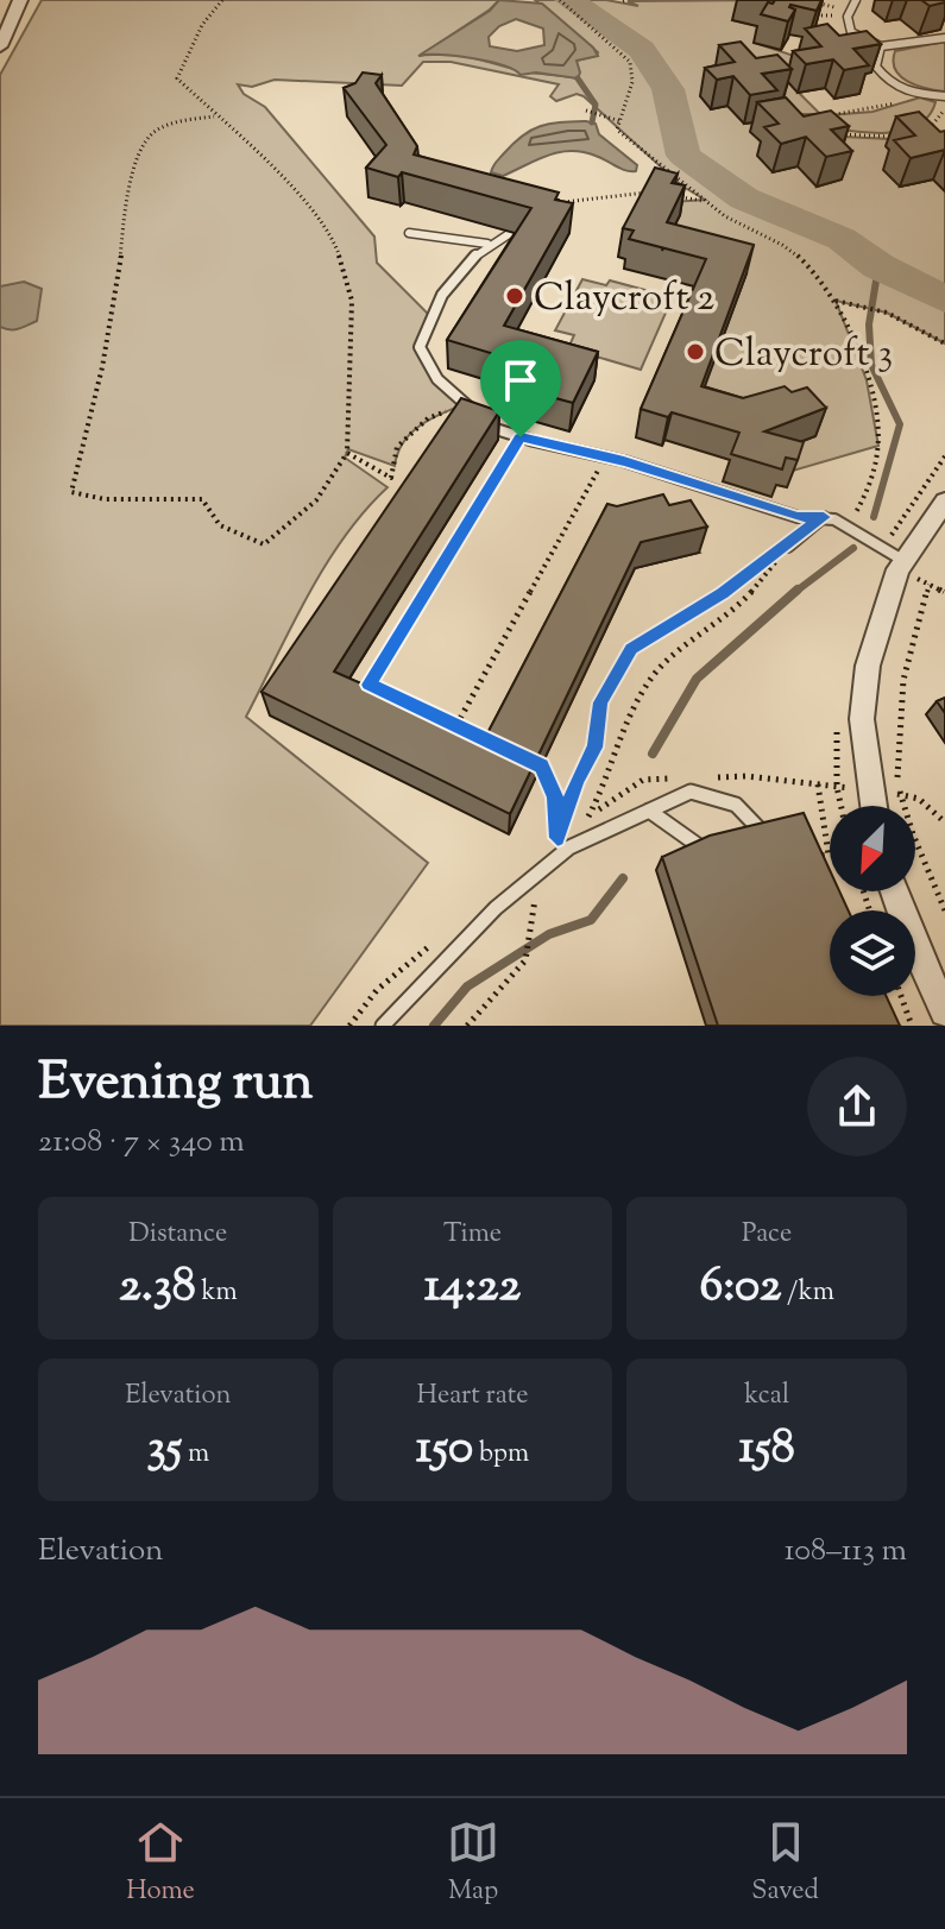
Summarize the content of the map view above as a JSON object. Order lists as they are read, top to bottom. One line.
{"places":["Claycroft 2","Claycroft 3"],"north":"bottom left","page":{"heading":["Evening run","21:08 · 7 × 340 m"],"stats":[["Distance","2.38 km"],["Time","14:22"],["Pace","6:02 /km"],["Elevation","35 m"],["Heart rate","150 bpm"],["kcal","158"]],"chart":["Elevation","108–113 m"],"tabs":["Home","Map","Saved"]}}
